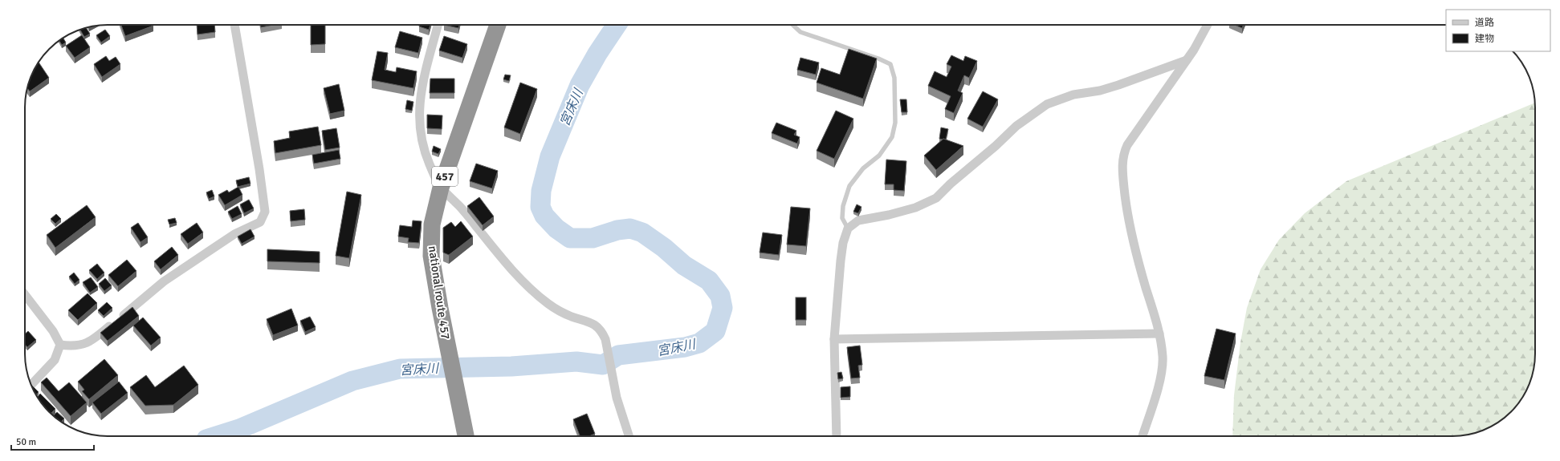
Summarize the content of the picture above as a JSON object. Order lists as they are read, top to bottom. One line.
{"streets":{"highway":["457","national route 457"]},"water":["宮床川"],"legend":["道路","建物"],"scale_bar":"50 m"}
